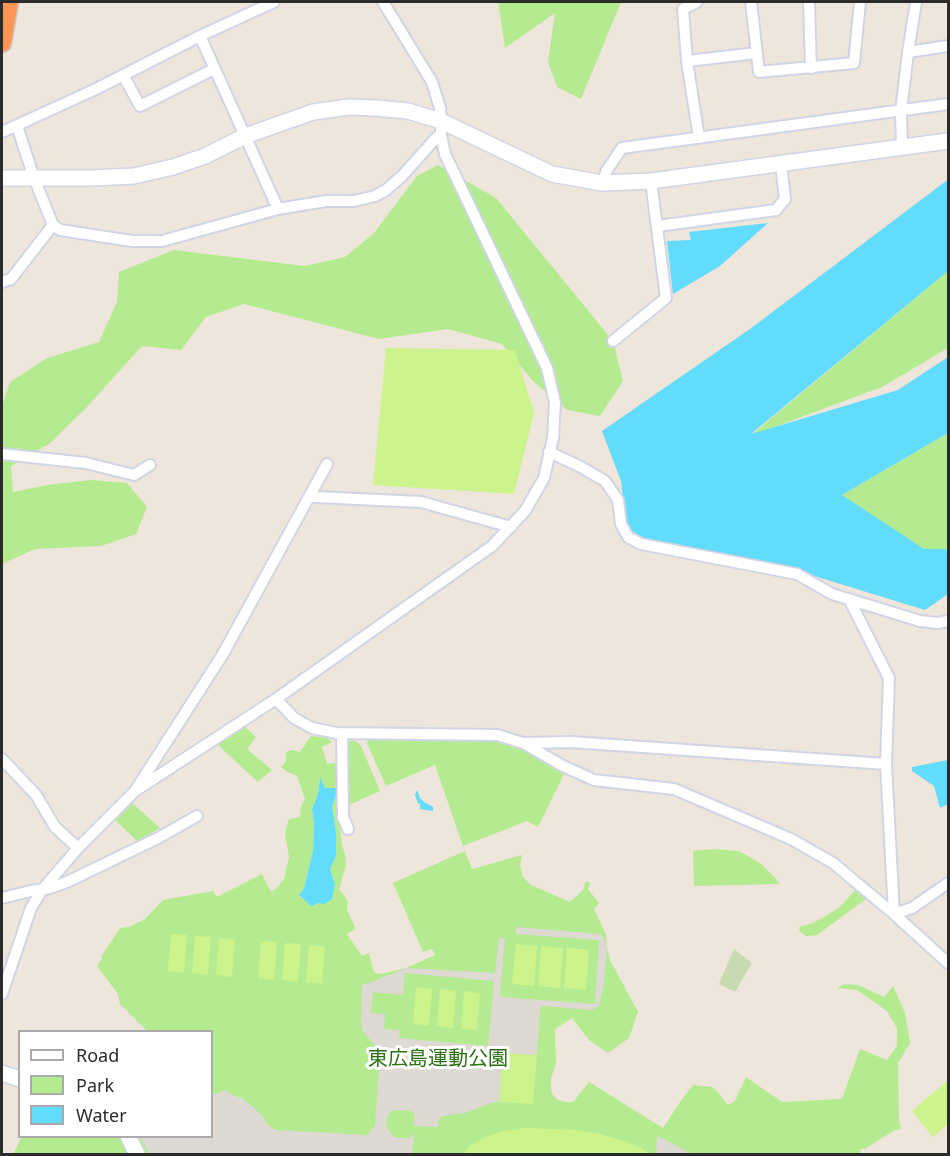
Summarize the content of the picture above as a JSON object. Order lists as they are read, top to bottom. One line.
{"parks":["東広島運動公園"],"legend":["Road","Park","Water"]}
